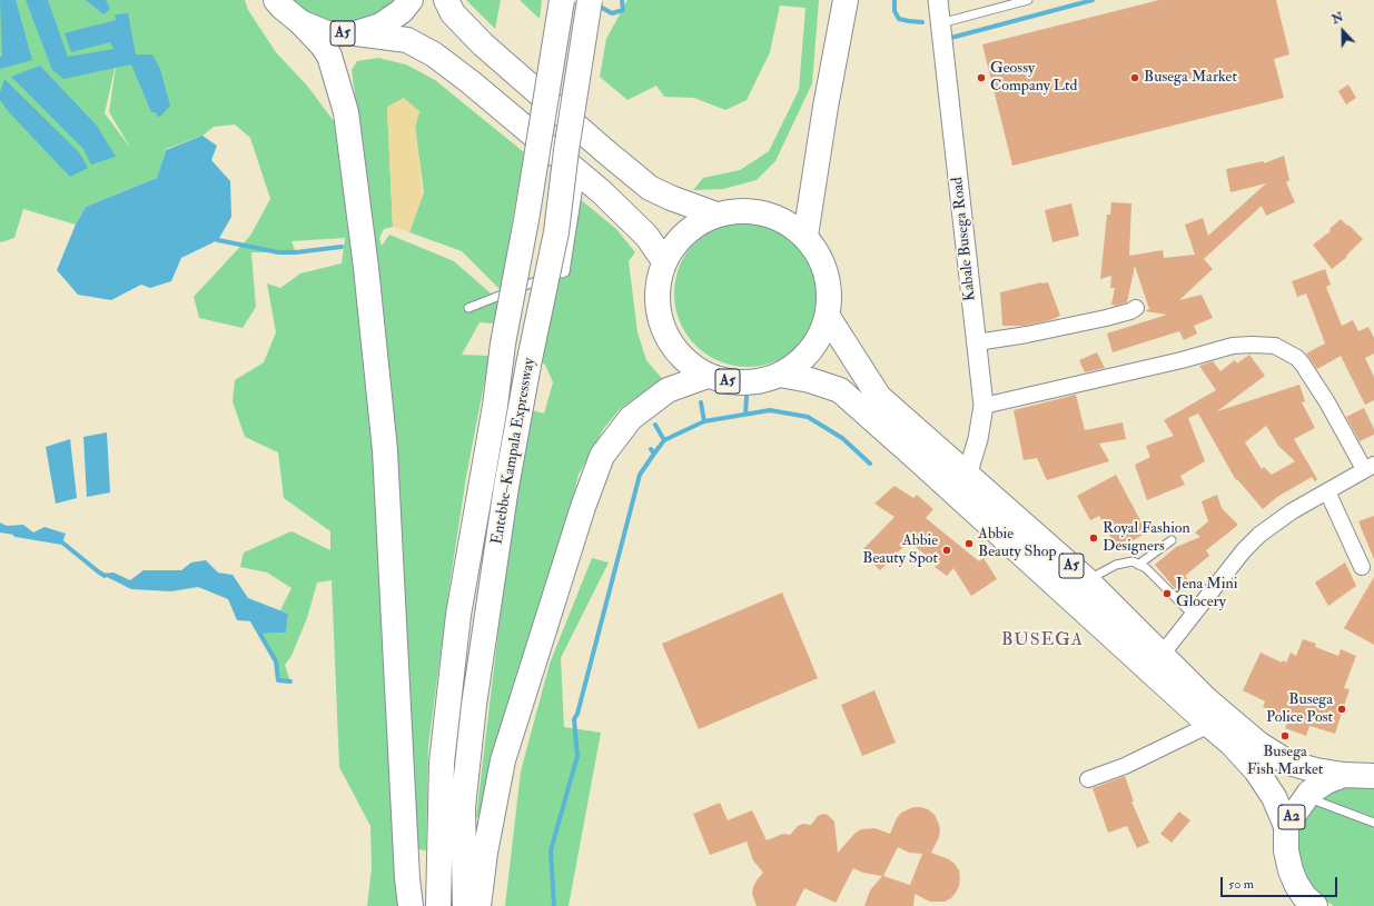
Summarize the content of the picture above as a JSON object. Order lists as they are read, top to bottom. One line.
{"streets":{"highway":["A5","Entebbe–Kampala Expressway","A2"],"street":["Kabale Busega Road"]},"crossings":[["A5","Kabale Busega Road"],["A5","A2"]],"districts":["BUSEGA"],"places":["Geossy Company Ltd","Busega Market","Royal Fashion Designers","Abbie Beauty Shop","Abbie Beauty Spot","Jena Mini Glocery","Busega Police Post","Busega Fish Market"],"scale_bar":"50 m","north":"top"}
